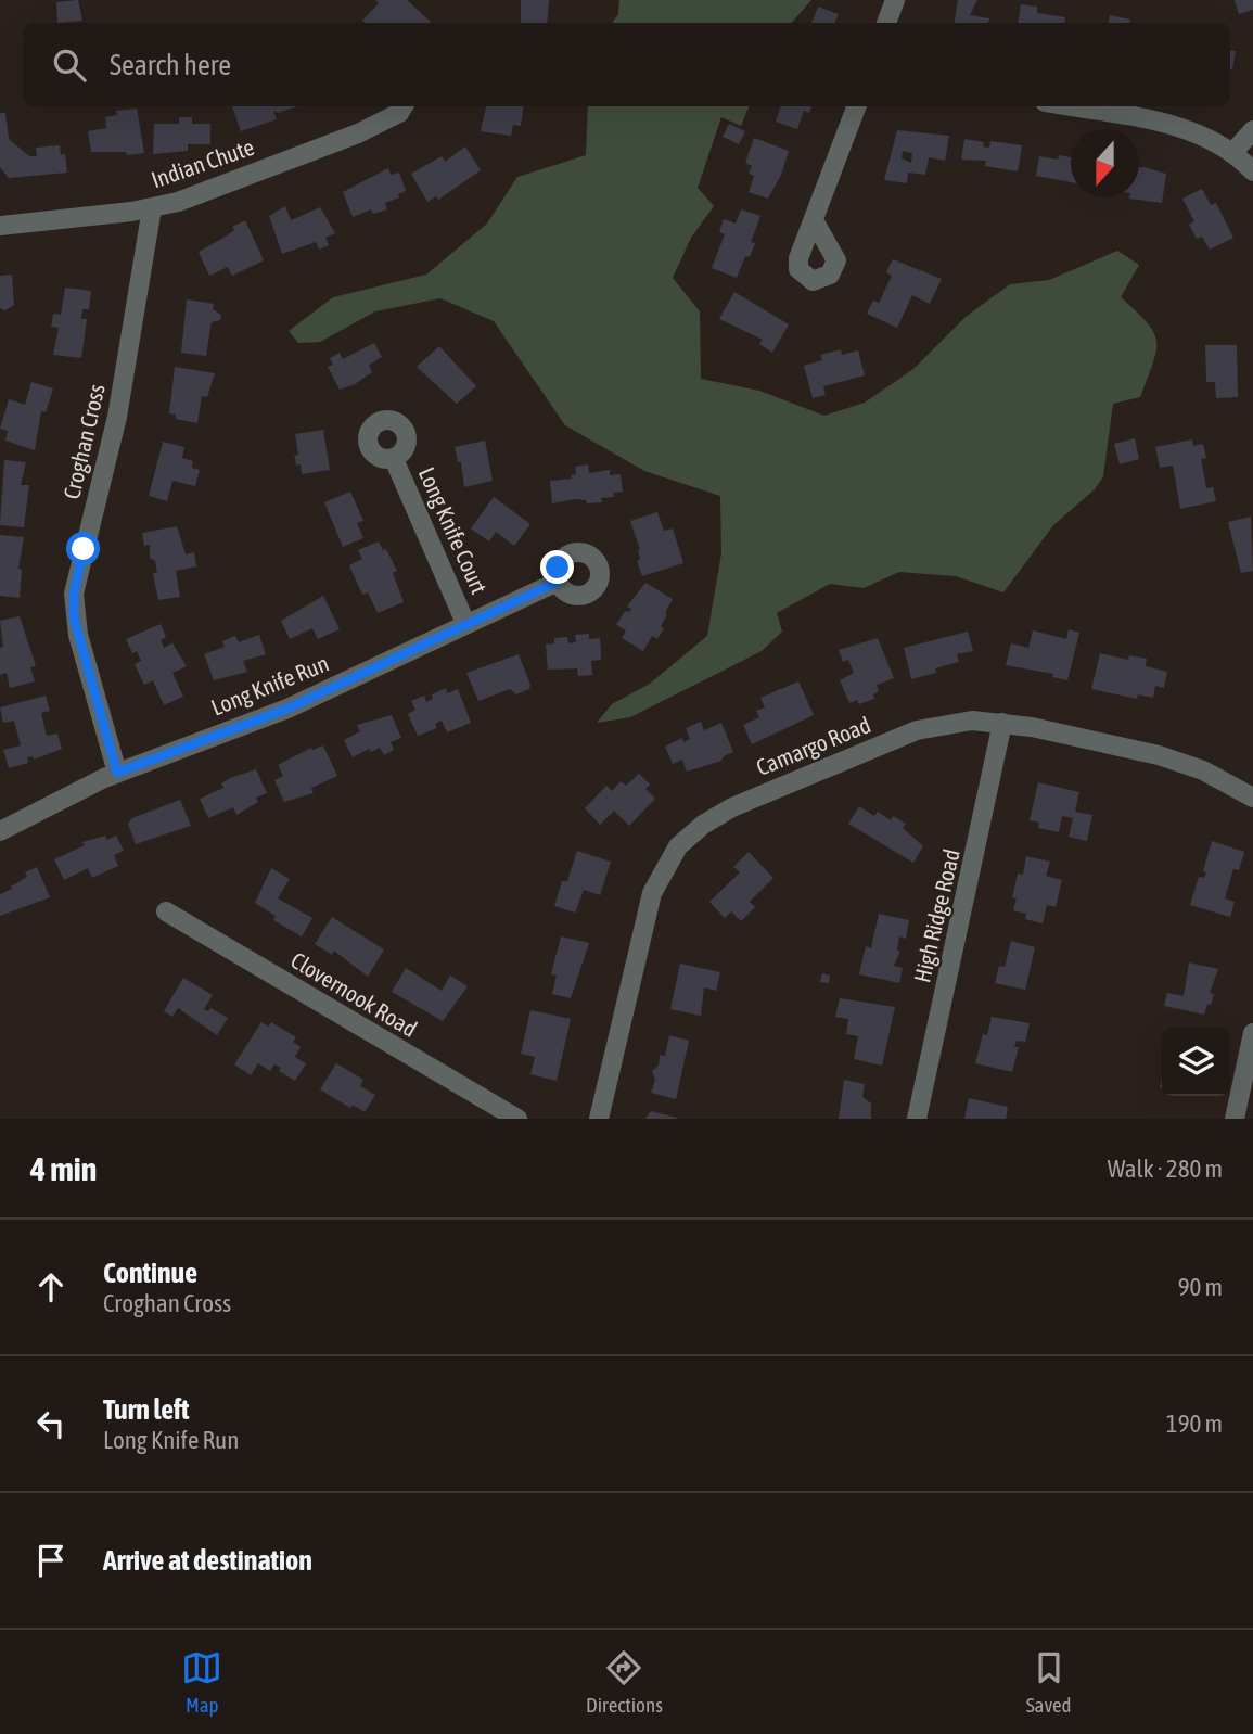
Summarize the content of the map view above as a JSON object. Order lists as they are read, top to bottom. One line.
{"streets":{"street":["Indian Chute","Croghan Cross","Long Knife Court","Long Knife Run","Camargo Road","High Ridge Road","Clovernook Road"]},"crossings":[["Indian Chute","Croghan Cross"],["Croghan Cross","Long Knife Run"],["Long Knife Court","Long Knife Run"],["Camargo Road","High Ridge Road"]],"north":"bottom","page":{"search":"Search here","heading":["4 min","Walk · 280 m"],"list":[["Continue","Croghan Cross","90 m"],["Turn left","Long Knife Run","190 m"],"Arrive at destination"],"nav":["Map","Directions","Saved"]}}
